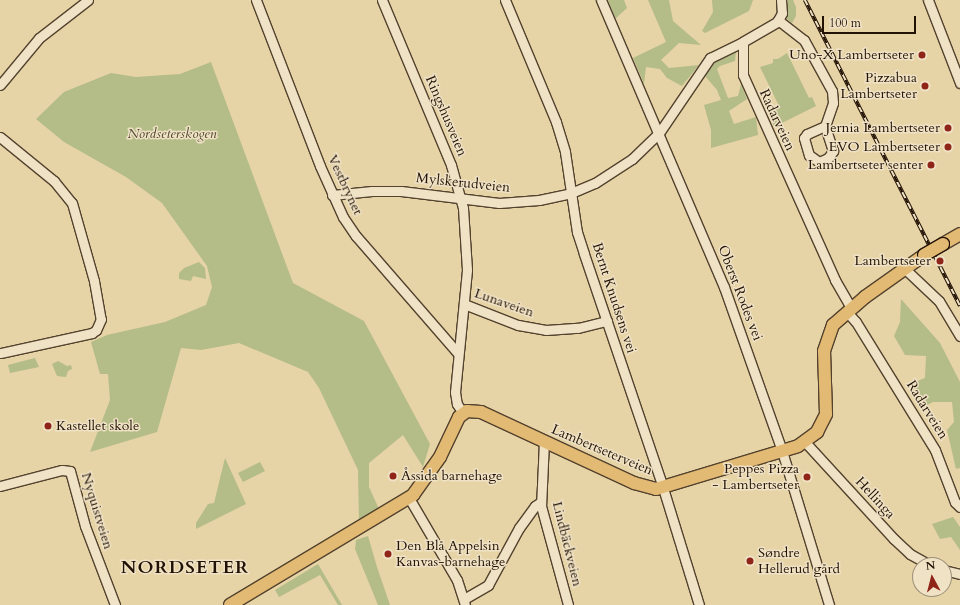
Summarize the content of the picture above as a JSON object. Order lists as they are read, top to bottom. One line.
{"streets":{"main road":["Lambertseterveien"],"street":["Ringshusveien","Radarveien","Mylskerudveien","Vestbrynet","Oberst Rodes vei","Bernt Knudsens vei","Lunaveien","Hellinga","Nyquistveien","Lindbäckveien"]},"crossings":[["Ringshusveien","Mylskerudveien"],["Ringshusveien","Vestbrynet"],["Ringshusveien","Lunaveien"],["Ringshusveien","Lambertseterveien"],["Radarveien","Mylskerudveien"],["Radarveien","Lambertseterveien"],["Mylskerudveien","Vestbrynet"],["Mylskerudveien","Oberst Rodes vei"],["Mylskerudveien","Bernt Knudsens vei"],["Oberst Rodes vei","Lambertseterveien"],["Bernt Knudsens vei","Lunaveien"],["Bernt Knudsens vei","Lambertseterveien"],["Lambertseterveien","Hellinga"],["Lambertseterveien","Lindbäckveien"]],"districts":["NORDSETER"],"parks":["Nordseterskogen"],"places":["Uno-X Lambertseter","Pizzabua Lambertseter","Jernia Lambertseter","EVO Lambertseter","Lambertseter senter","Lambertseter","Kastellet skole","Åssida barnehage","Peppes Pizza - Lambertseter","Den Blå Appelsin Kanvas-barnehage","Søndre Hellerud gård"],"scale_bar":"100 m","north":"top"}
